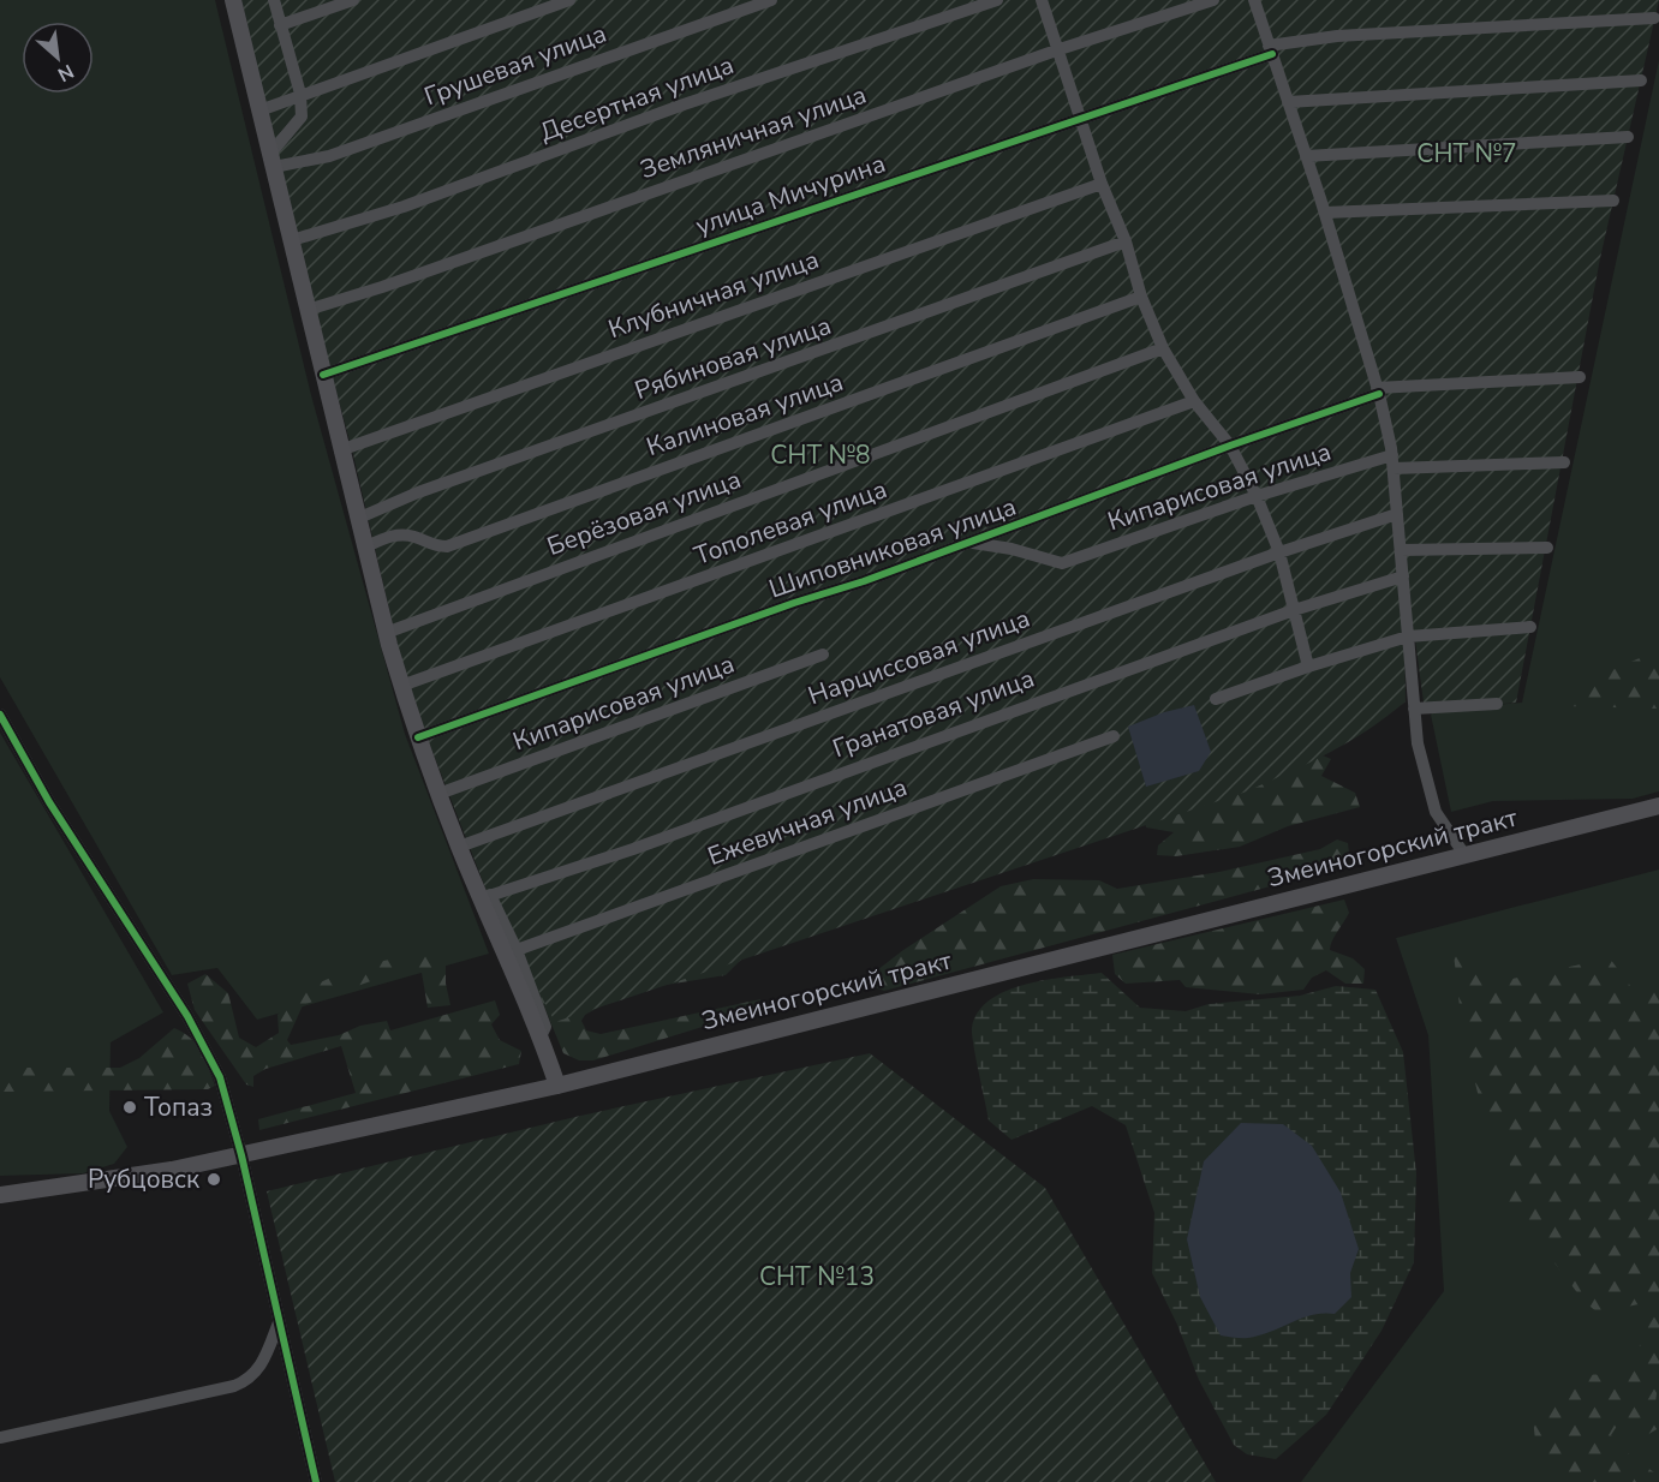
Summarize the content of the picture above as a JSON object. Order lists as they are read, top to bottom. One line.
{"streets":{"main road":["Змеиногорский тракт"],"street":["Грушевая улица","Десертная улица","Земляничная улица","улица Мичурина","Клубничная улица","Рябиновая улица","Калиновая улица","Кипарисовая улица","Берёзовая улица","Тополевая улица","Шиповниковая улица","Нарциссовая улица","Гранатовая улица","Ежевичная улица"]},"crossings":[["Кипарисовая улица","Шиповниковая улица"]],"parks":["СНТ №7","СНТ №8","СНТ №13"],"places":["Топаз","Рубцовск"],"north":"bottom right"}
